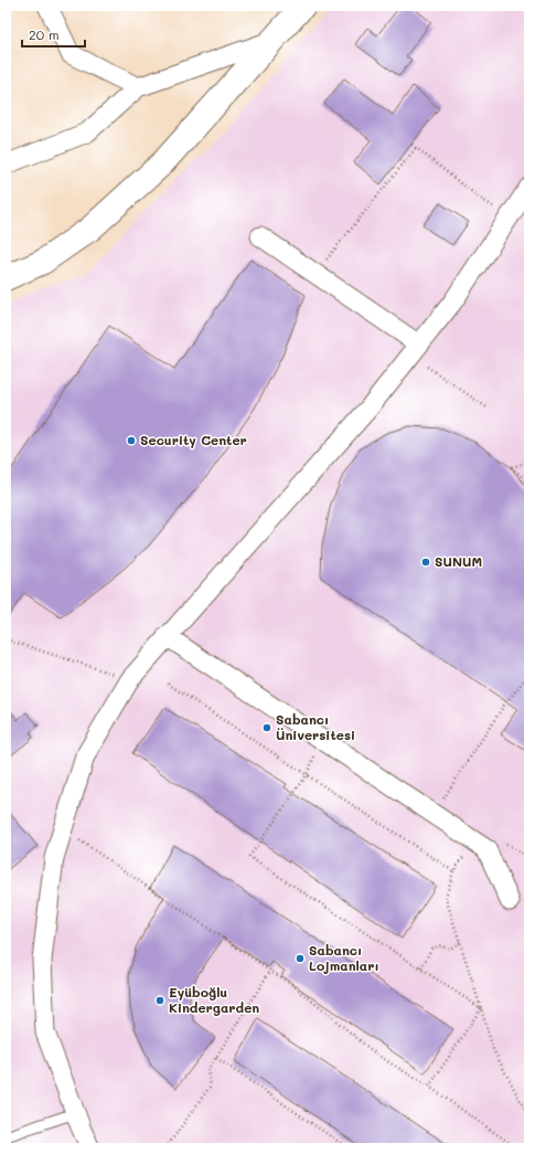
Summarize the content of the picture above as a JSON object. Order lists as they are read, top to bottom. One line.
{"places":["Security Center","SUNUM","Sabancı Üniversitesi","Sabancı Lojmanları","Eyüboğlu Kindergarden"],"scale_bar":"20 m"}
